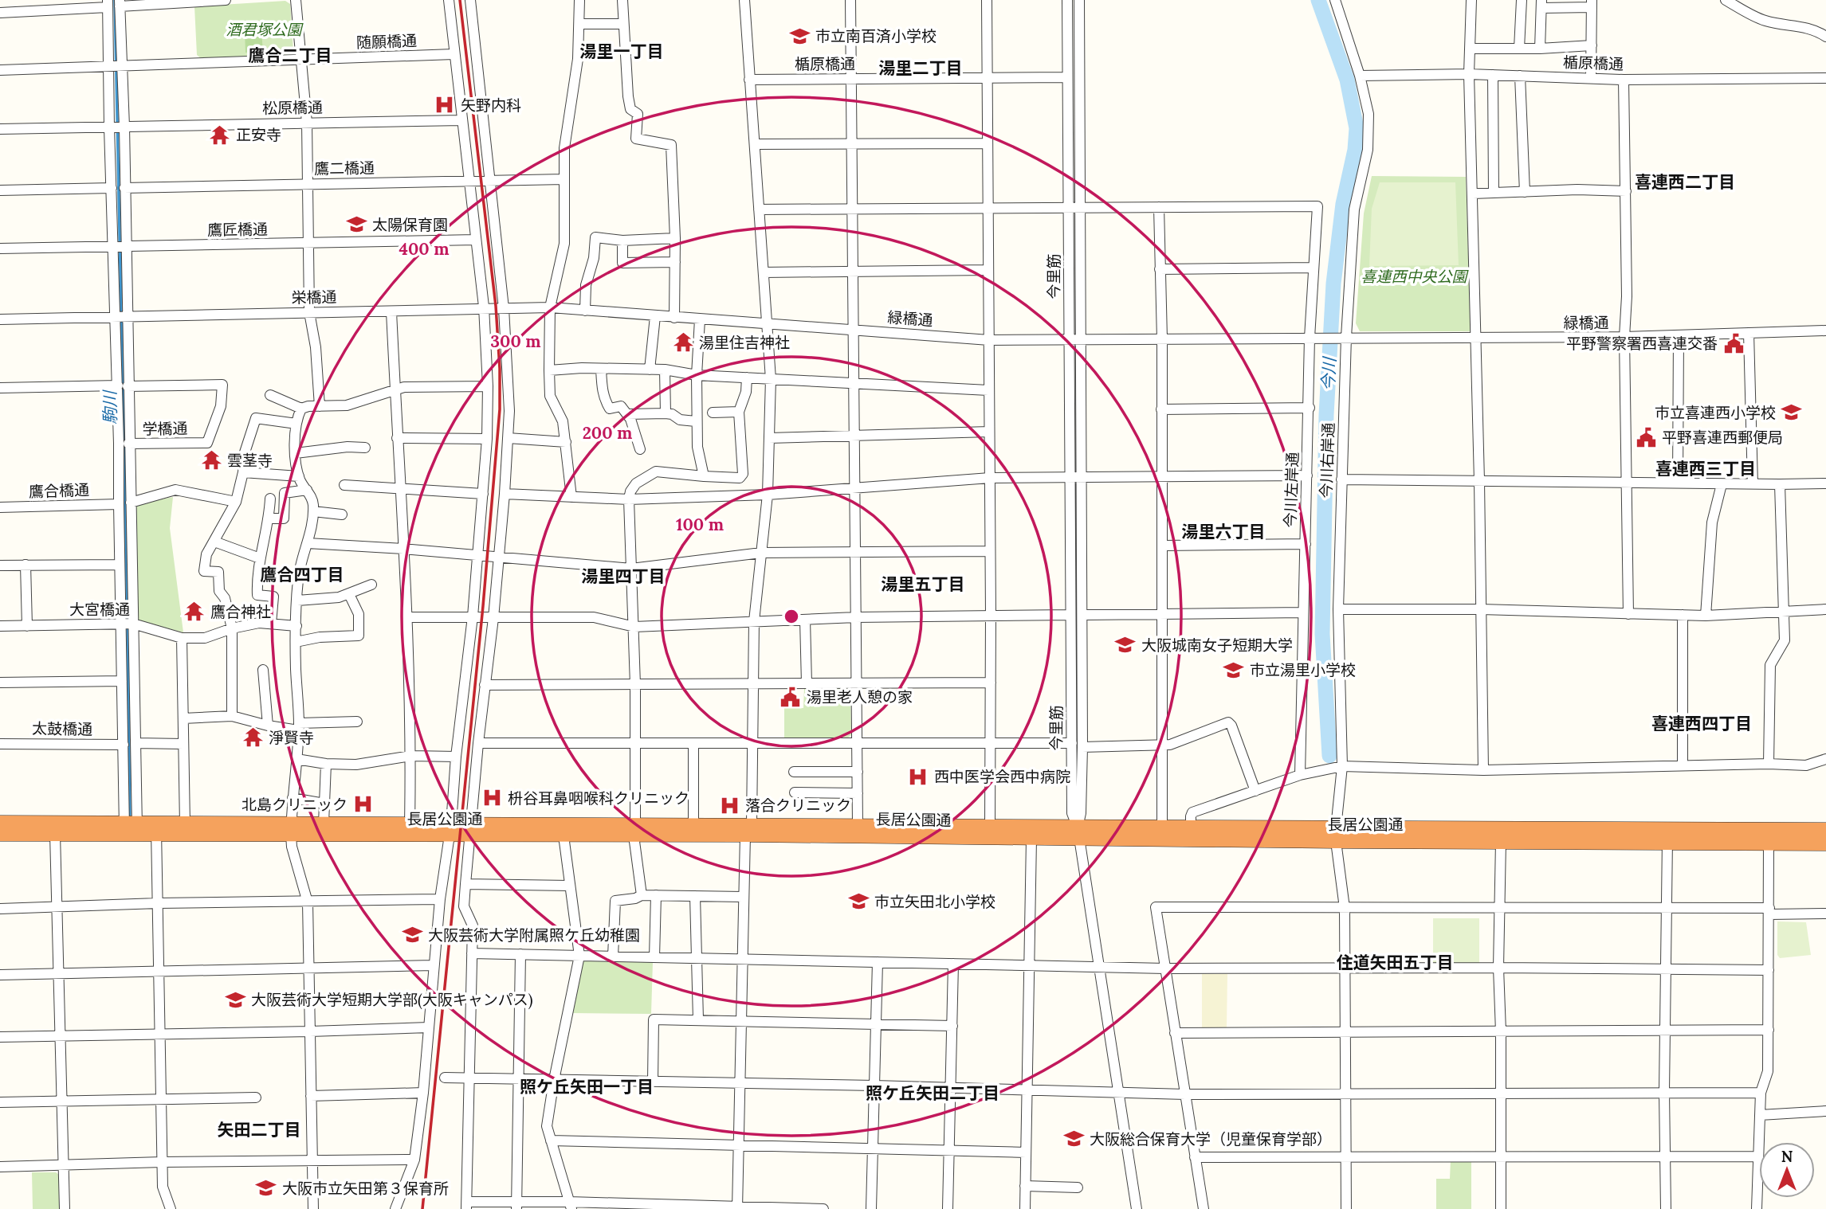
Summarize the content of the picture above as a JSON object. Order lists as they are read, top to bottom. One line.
{"streets":{"highway":["長居公園通"],"street":["随願橋通","楯原橋通","松原橋通","鷹二橋通","鷹匠橋通","今里筋","栄橋通","緑橋通","学橋通","今川右岸通","今川左岸通","鷹合橋通","大宮橋通","太鼓橋通"]},"crossings":[["楯原橋通","今里筋"],["楯原橋通","今川右岸通"],["今里筋","緑橋通"],["今里筋","長居公園通"],["栄橋通","緑橋通"],["緑橋通","今川右岸通"],["緑橋通","今川左岸通"],["今川右岸通","長居公園通"]],"districts":["湯里一丁目","鷹合二丁目","湯里二丁目","喜連西二丁目","喜連西三丁目","湯里六丁目","鷹合四丁目","湯里四丁目","湯里五丁目","喜連西四丁目","住道矢田五丁目","照ケ丘矢田一丁目","照ケ丘矢田二丁目","矢田二丁目"],"water":["今川","駒川"],"parks":["酒君塚公園","喜連西中央公園"],"places":{"school or university":["市立南百済小学校","太陽保育園","市立喜連西小学校","大阪城南女子短期大学","市立湯里小学校","市立矢田北小学校","大阪芸術大学附属照ケ丘幼稚園","大阪芸術大学短期大学部(大阪キャンパス)","大阪総合保育大学（児童保育学部）","大阪市立矢田第３保育所"],"hospital":["矢野内科","西中医学会西中病院","枡谷耳鼻咽喉科クリニック","北島クリニック","落合クリニック"],"temple":["正安寺","湯里住吉神社","雲茎寺","鷹合神社","淨賢寺"],"public building":["平野警察署西喜連交番","平野喜連西郵便局","湯里老人憩の家"]},"north":"top","rings":["400 m","300 m","200 m","100 m"]}
